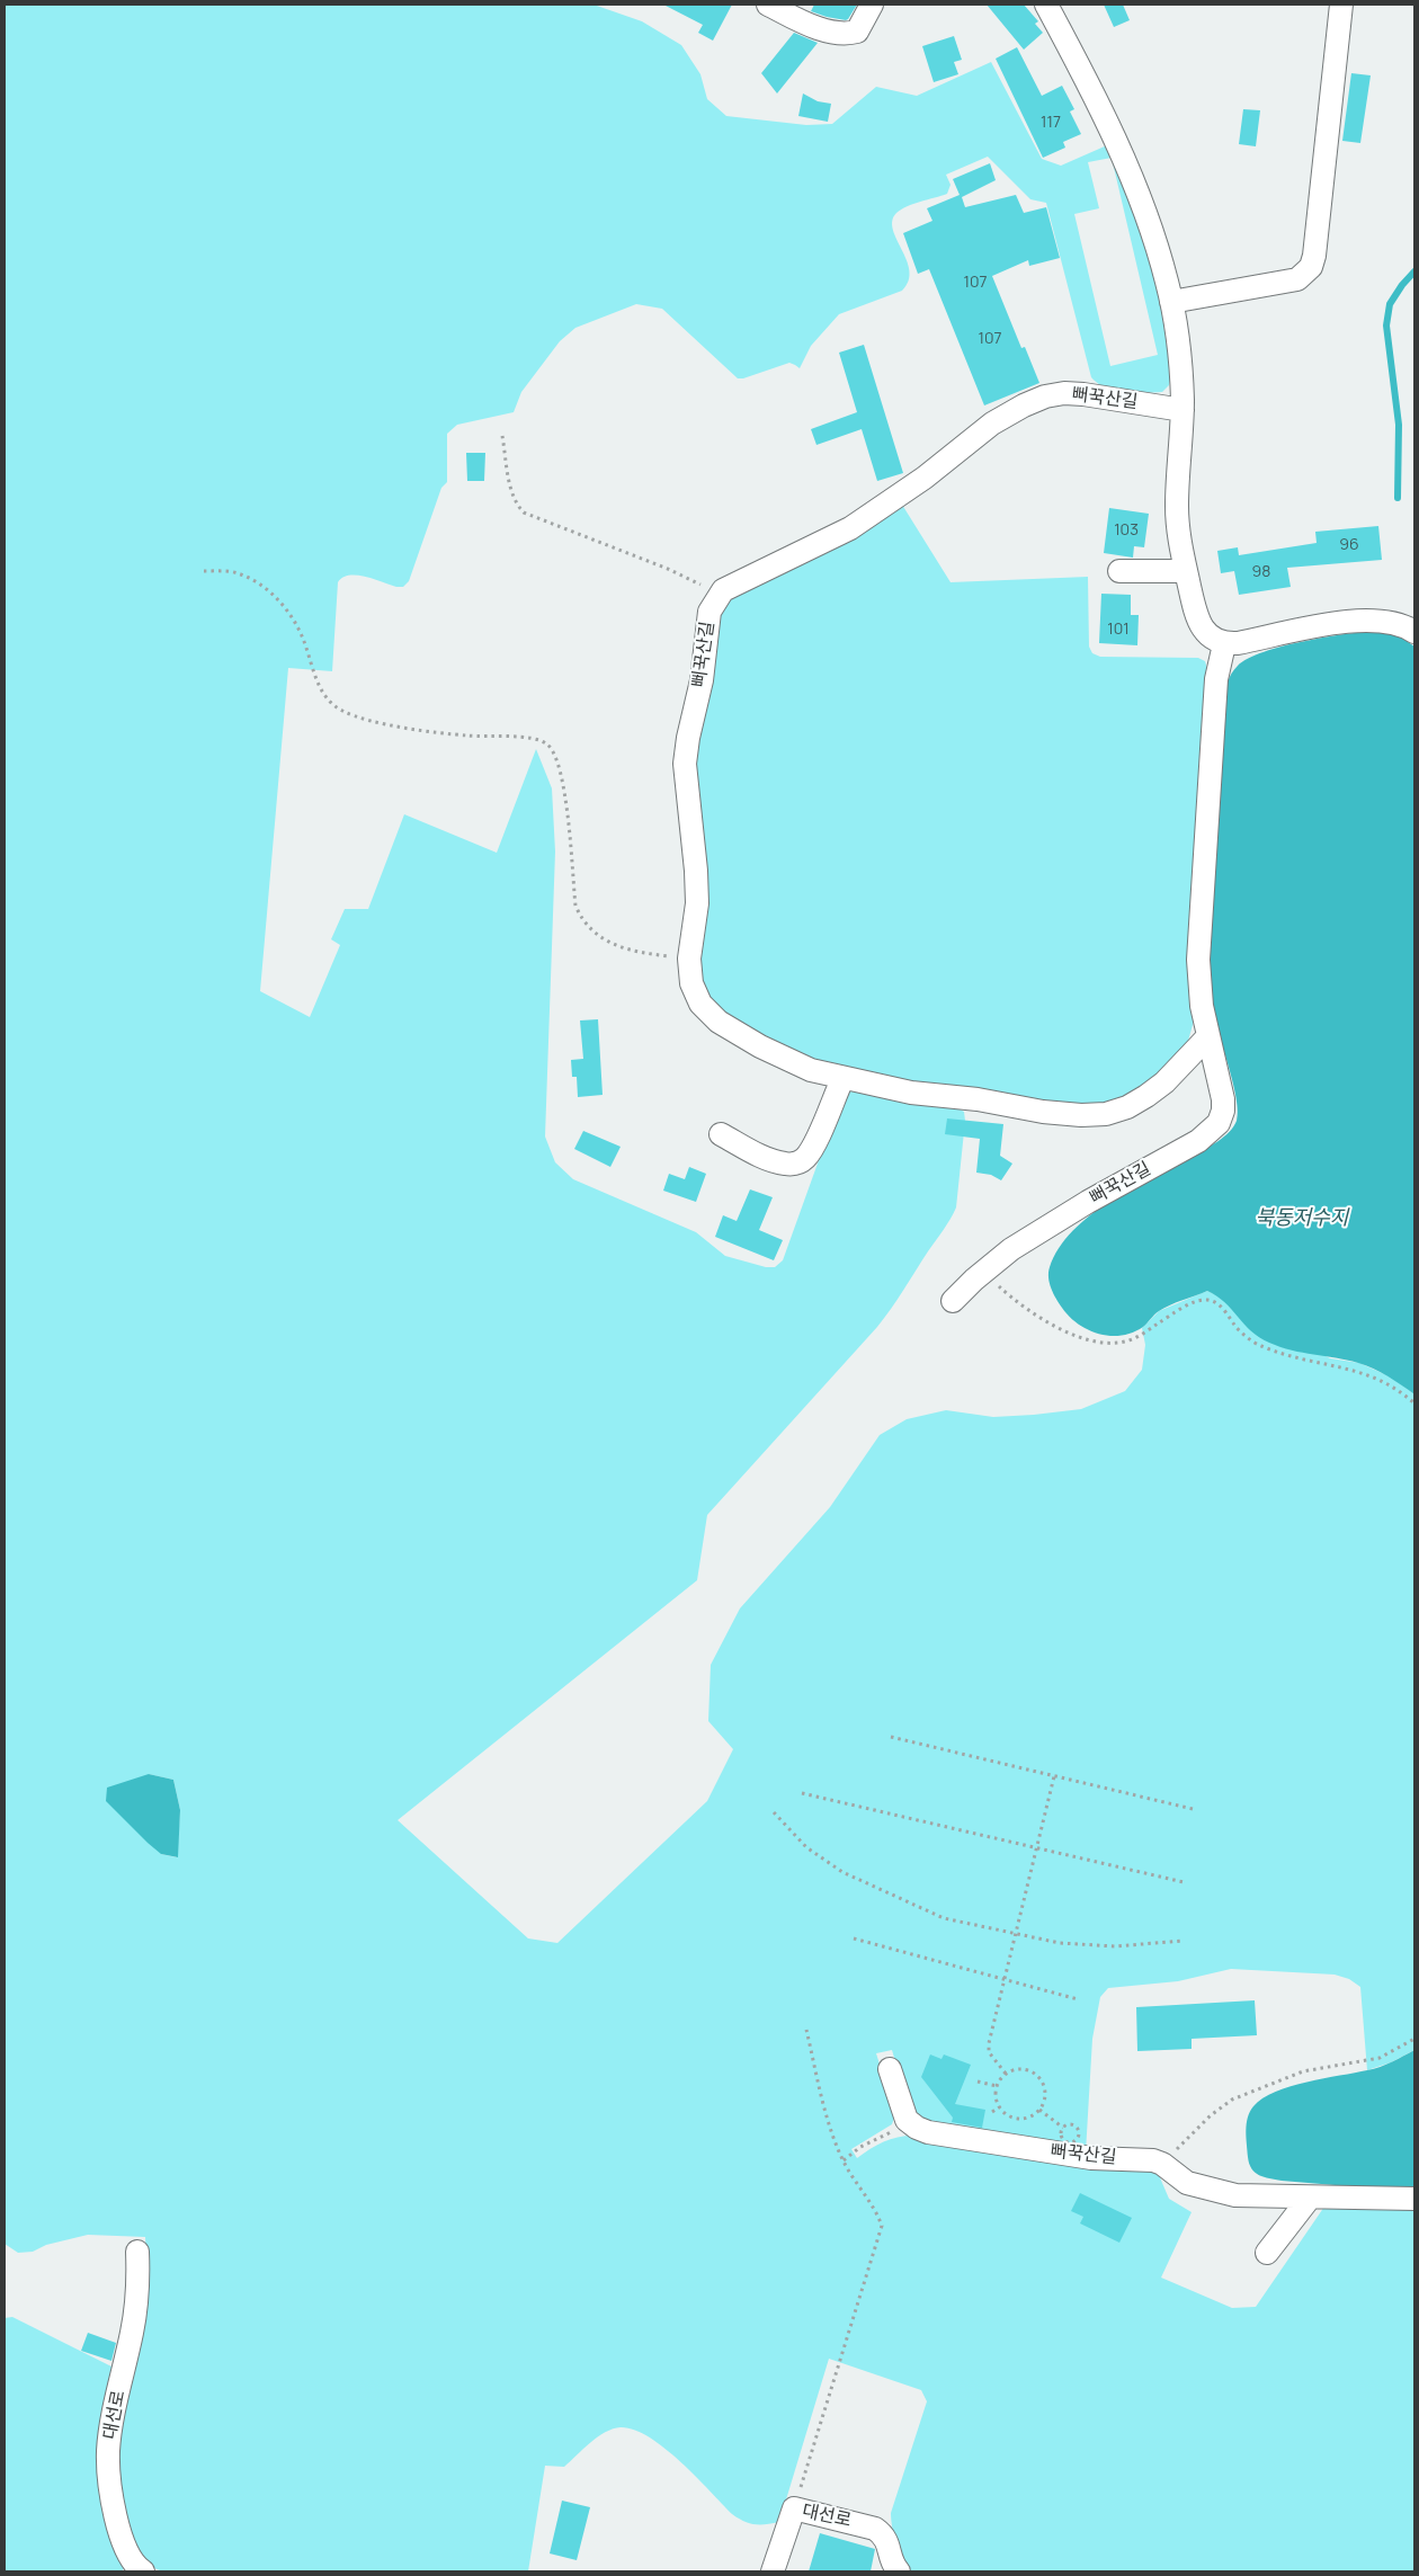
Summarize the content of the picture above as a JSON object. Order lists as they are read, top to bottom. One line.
{"streets":{"street":["뻐꾹산길","대선로"]},"water":["북동저수지"],"house_numbers":["117","107","107","103","96","98","101"]}
